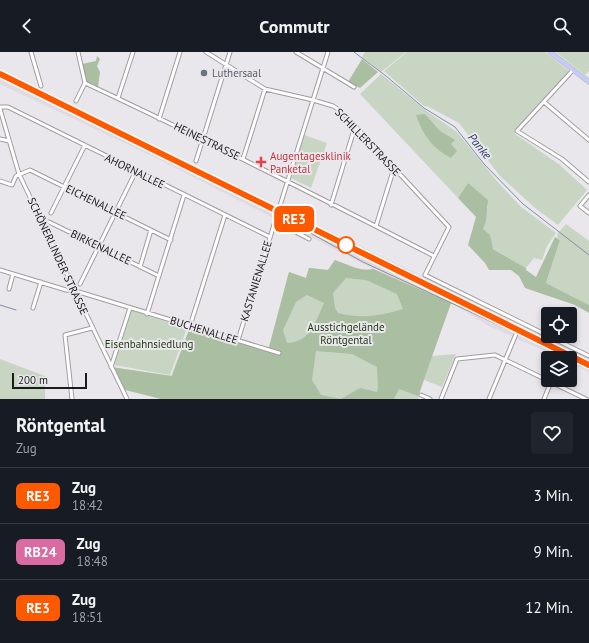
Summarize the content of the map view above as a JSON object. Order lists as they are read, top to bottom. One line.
{"streets":{"street":["HEINESTRASSE","SCHILLERSTRASSE","AHORNALLEE","EICHENALLEE","BIRKENALLEE","SCHÖNERLINDER STRASSE","KASTANIENALLEE","BUCHENALLEE"]},"crossings":[["HEINESTRASSE","SCHILLERSTRASSE"],["HEINESTRASSE","KASTANIENALLEE"],["SCHILLERSTRASSE","KASTANIENALLEE"],["AHORNALLEE","SCHÖNERLINDER STRASSE"],["AHORNALLEE","KASTANIENALLEE"],["EICHENALLEE","SCHÖNERLINDER STRASSE"],["BIRKENALLEE","SCHÖNERLINDER STRASSE"],["SCHÖNERLINDER STRASSE","BUCHENALLEE"],["KASTANIENALLEE","BUCHENALLEE"]],"water":["Panke"],"parks":["Ausstichgelände Röntgental","Eisenbahnsiedlung"],"places":{"other":["Luthersaal"],"health":["Augentagesklinik Panketal"]},"scale_bar":"200 m","page":{"header":"Commutr","on_map":"RE3","scale":"200 m","heading":["Röntgental","Zug"],"list":[{"mark":"RE3","name":"Zug","note":"18:42","value":"3 Min."},{"mark":"RB24","name":"Zug","note":"18:48","value":"9 Min."},{"mark":"RE3","name":"Zug","note":"18:51","value":"12 Min."}]}}
